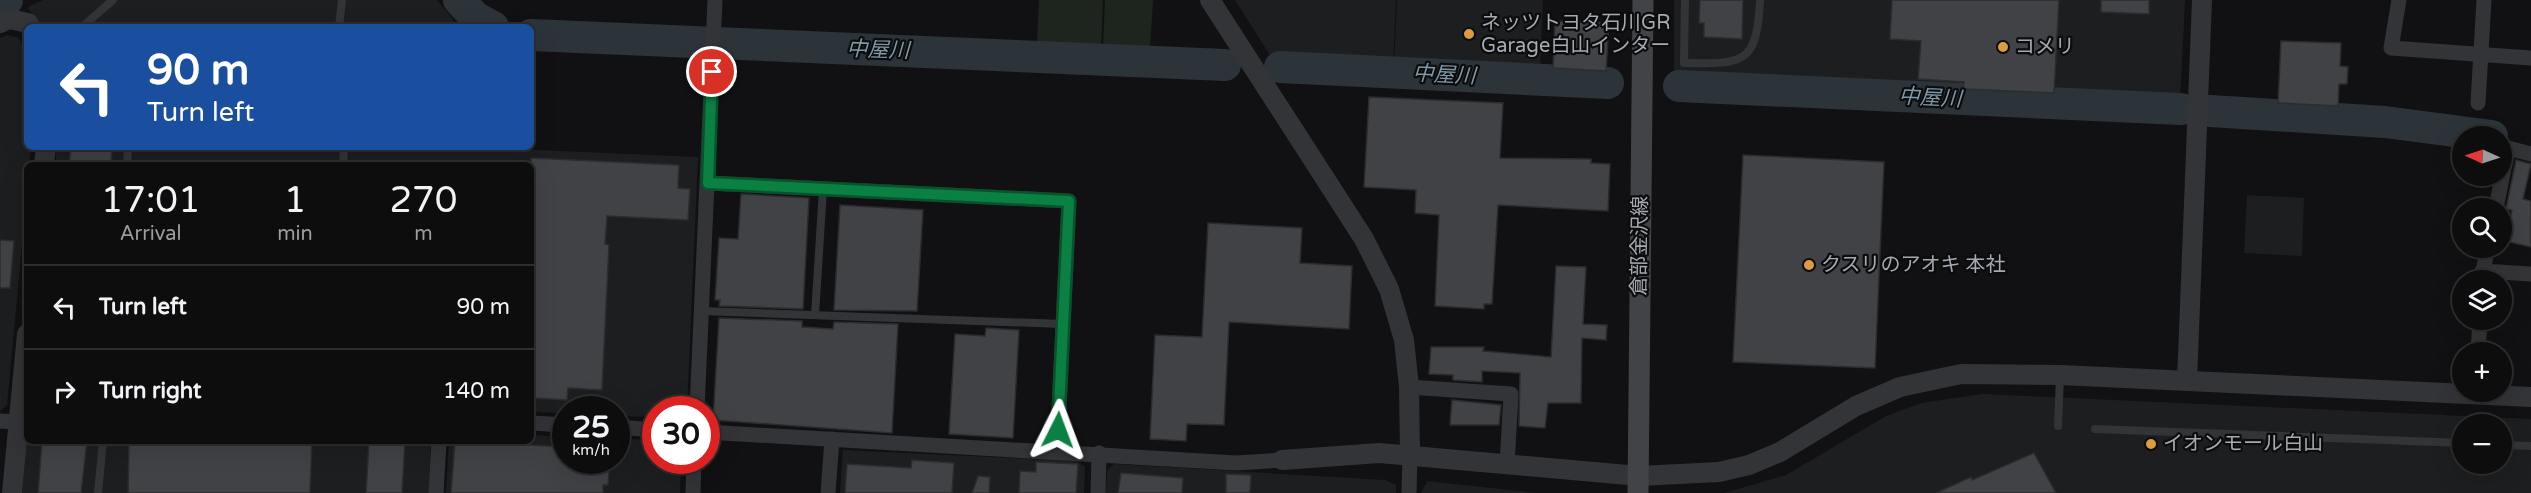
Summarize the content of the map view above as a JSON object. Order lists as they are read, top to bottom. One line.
{"streets":{"main road":["倉部金沢線"]},"water":["中屋川"],"places":["ネッツトヨタ石川GR Garage白山インター","コメリ","クスリのアオキ 本社","イオンモール白山"],"north":"left","page":{"turn":["90 m","Turn left"],"map_buttons":["+","−"],"eta":["17:01","Arrival","1","min","270","m"],"list":[{"name":"Turn left","value":"90 m"},{"name":"Turn right","value":"140 m"}],"speed":"25 km/h","limit":"30"}}
